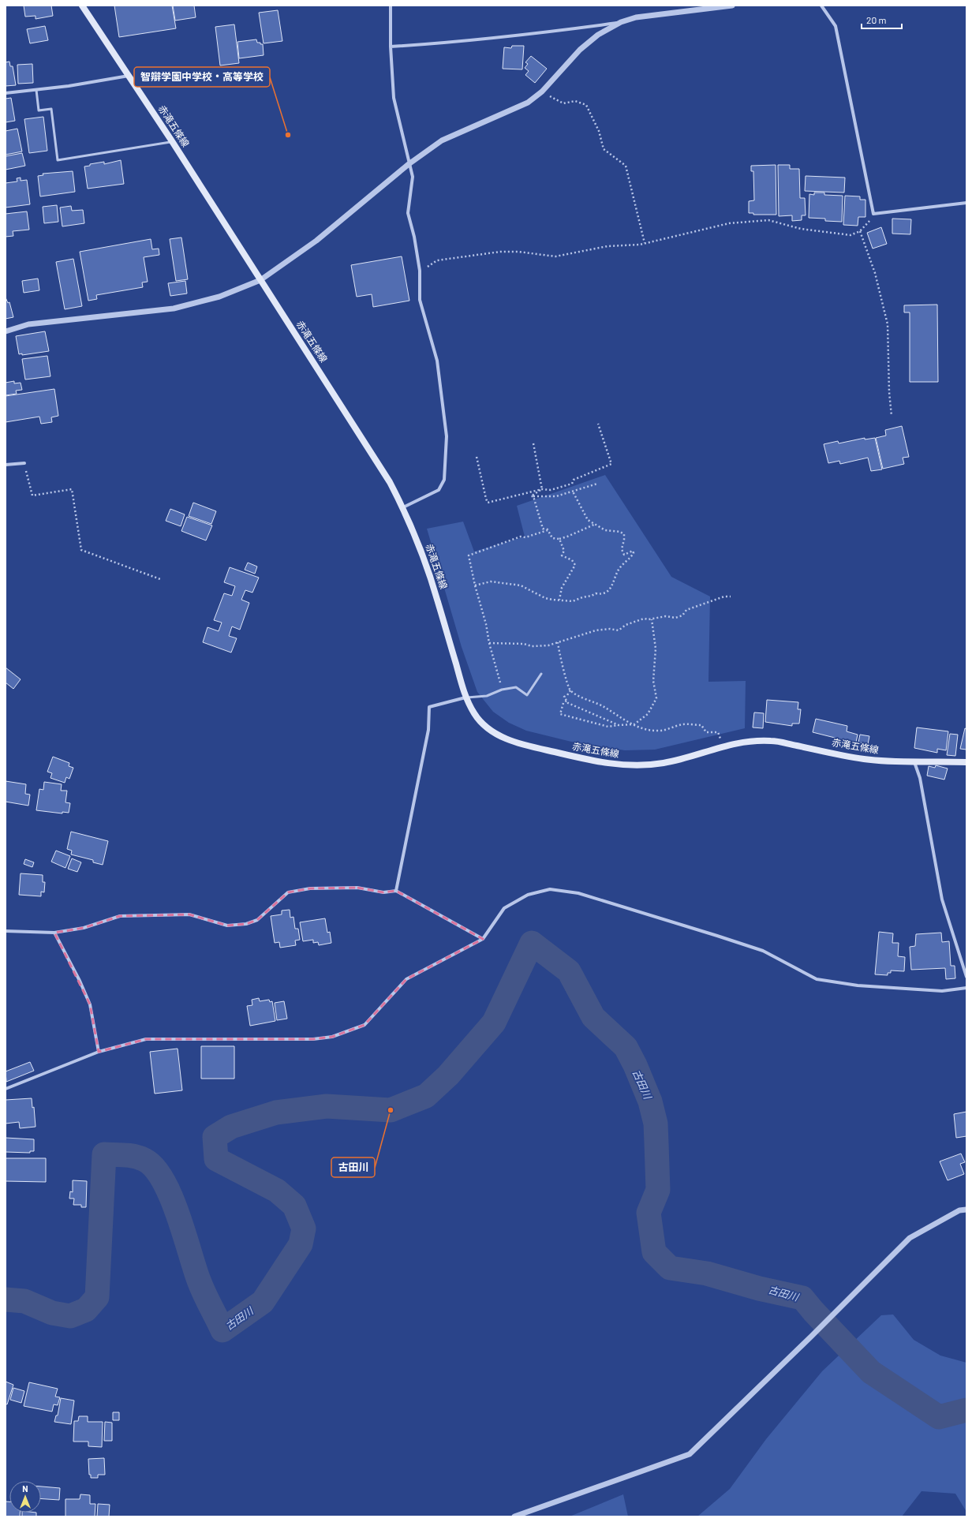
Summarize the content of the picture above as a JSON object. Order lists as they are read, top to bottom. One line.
{"streets":{"main road":["赤滝五條線"]},"water":["古田川"],"places":["智辯学園中学校・高等学校","古田川"],"scale_bar":"20 m","north":"top"}
